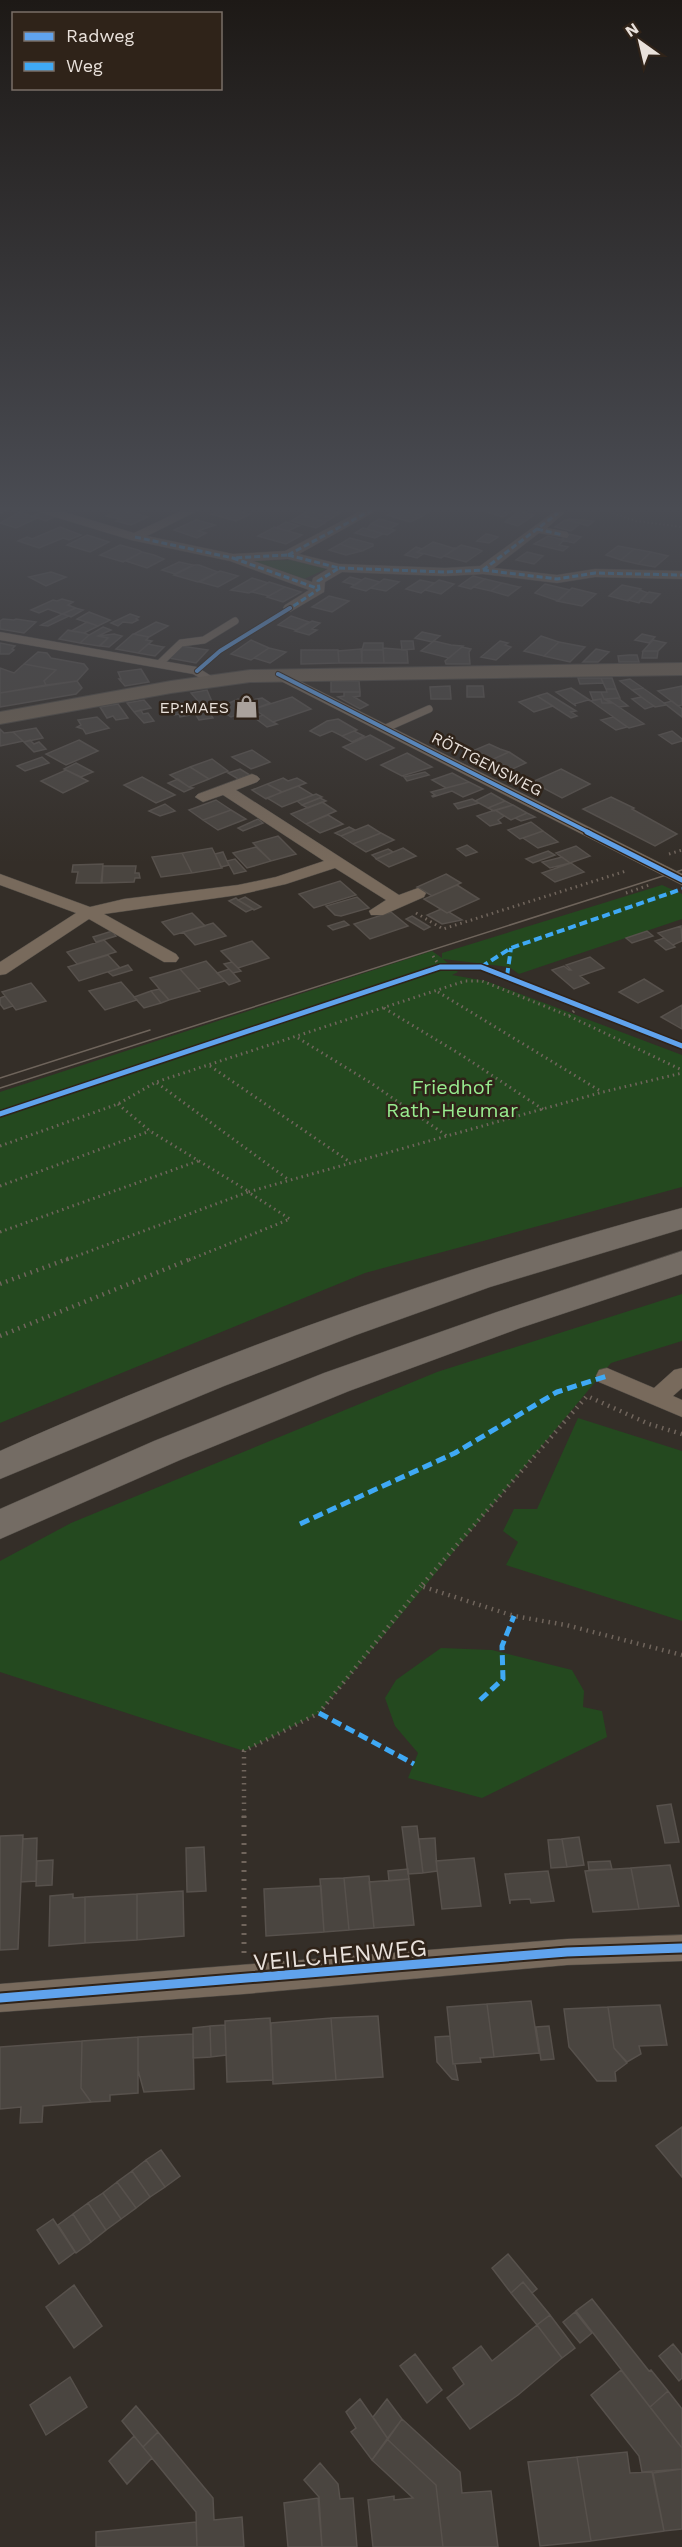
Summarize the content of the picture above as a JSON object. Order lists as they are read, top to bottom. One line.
{"streets":{"street":["RÖTTGENSWEG","VEILCHENWEG"]},"parks":["Friedhof Rath-Heumar"],"places":{"shop":["EP:MAES"]},"legend":["Radweg","Weg"],"north":"top left"}
